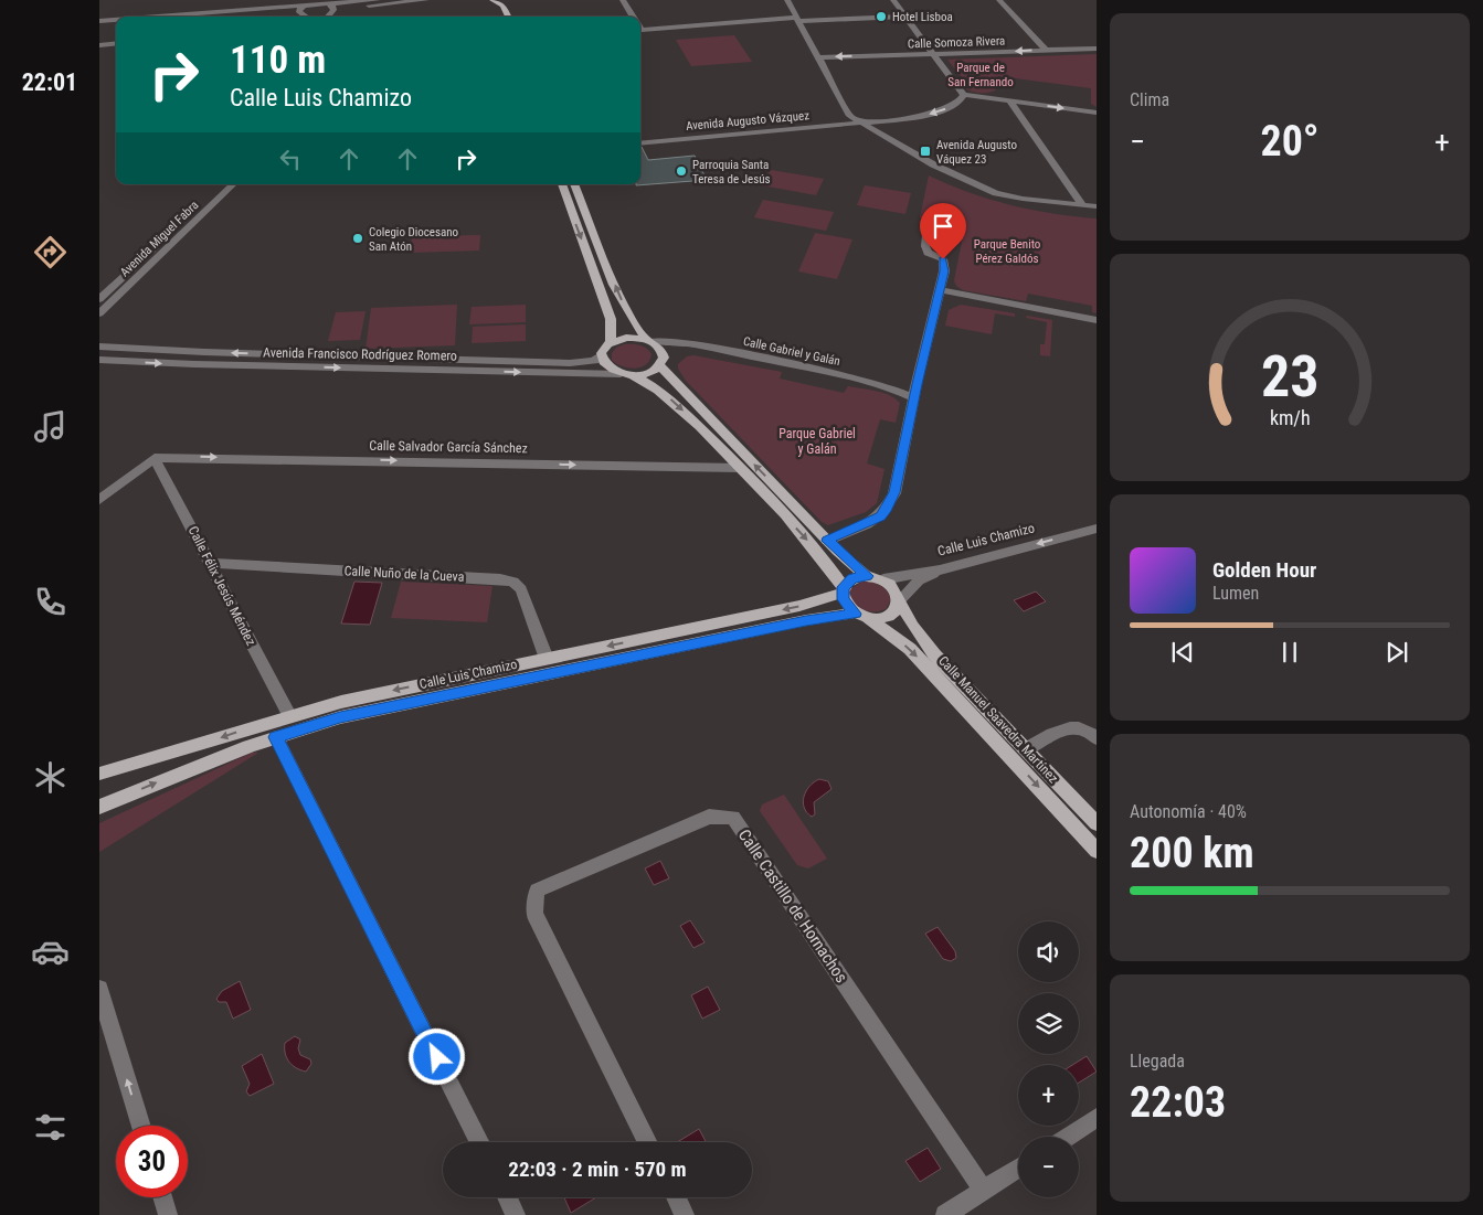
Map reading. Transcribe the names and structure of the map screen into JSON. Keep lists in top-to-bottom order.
{
  "streets": {
    "main road": ["Calle Luis Chamizo", "Calle Manuel Saavedra Martínez"],
    "street": [
      "Calle Somoza Rivera",
      "Avenida Augusto Vázquez",
      "Avenida Miguel Fabra",
      "Calle Gabriel y Galán",
      "Avenida Francisco Rodríguez Romero",
      "Calle Salvador García Sánchez",
      "Calle Nuño de la Cueva",
      "Calle Félix Jesús Méndez",
      "Calle Castillo de Hornachos"
    ]
  },
  "crossings": [
    ["Calle Gabriel y Galán", "Avenida Francisco Rodríguez Romero"],
    ["Calle Salvador García Sánchez", "Calle Félix Jesús Méndez"],
    ["Calle Luis Chamizo", "Calle Nuño de la Cueva"],
    ["Calle Luis Chamizo", "Calle Félix Jesús Méndez"],
    ["Calle Luis Chamizo", "Calle Manuel Saavedra Martínez"],
    ["Calle Nuño de la Cueva", "Calle Félix Jesús Méndez"]
  ],
  "one_way": ["Calle Salvador García Sánchez"],
  "parks": ["Parque de San Fernando", "Parque Benito Pérez Galdós", "Parque Gabriel y Galán"],
  "places": {
    "other": ["Hotel Lisboa", "Parroquia Santa Teresa de Jesús", "Colegio Diocesano San Atón"],
    "transit": ["Avenida Augusto Váquez 23"]
  },
  "page": {
    "tabs": "22:01",
    "tile": [
      "Clima",
      ["Autonomía · 40%", "200 km"],
      ["Llegada", "22:03"]
    ],
    "turn": ["110 m", "Calle Luis Chamizo"],
    "heat": ["−", "20°", "+"],
    "song": ["Golden Hour", "Lumen"],
    "map_buttons": ["+", "−"],
    "limit": "30",
    "trip": "22:03 · 2 min · 570 m",
    "gauge": ["23", "km/h"]
  }
}
